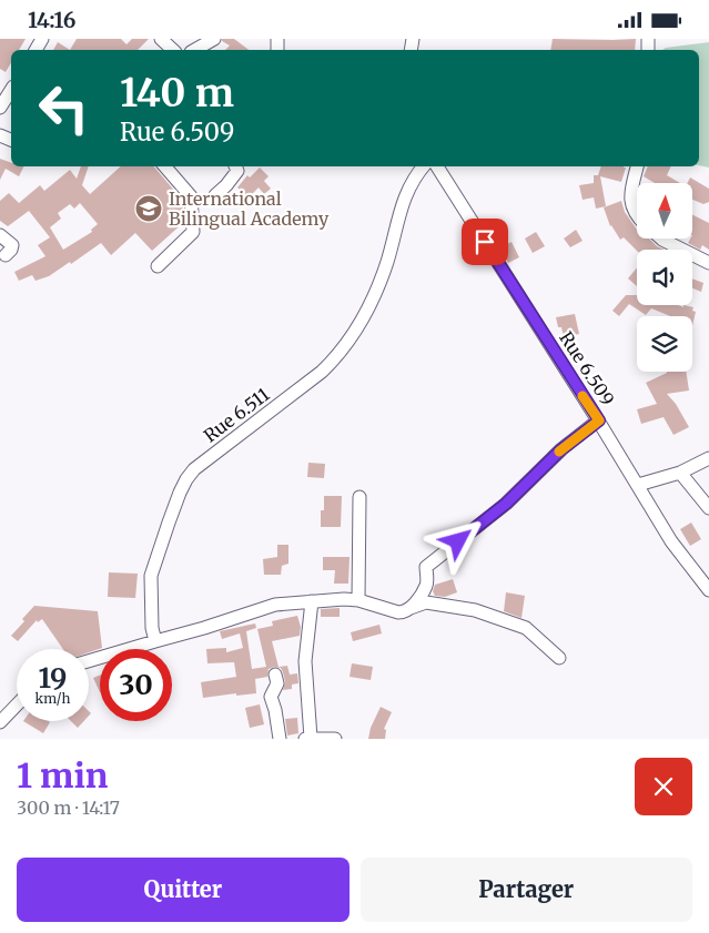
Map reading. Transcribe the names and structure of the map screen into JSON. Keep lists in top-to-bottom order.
{
  "streets": {
    "street": ["Rue 6.509", "Rue 6.511"]
  },
  "places": {
    "school or university": ["International Bilingual Academy"]
  },
  "north": "top",
  "page": {
    "status": "14:16",
    "turn": ["140 m", "Rue 6.509"],
    "speed": "19 km/h",
    "limit": "30",
    "heading": ["1 min", "300 m · 14:17"],
    "buttons": ["Quitter", "Partager"]
  }
}
